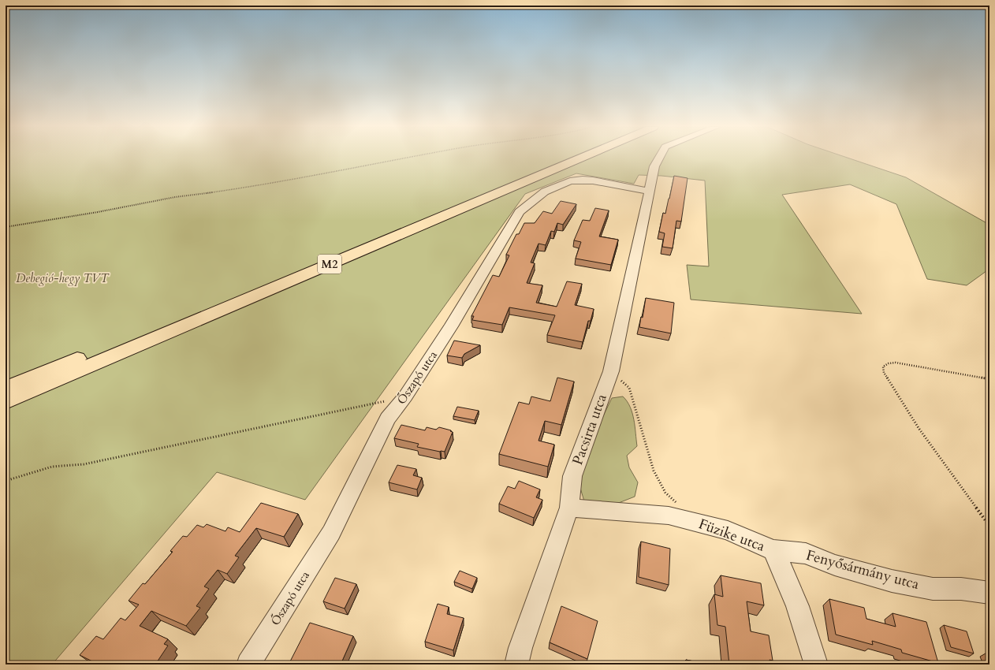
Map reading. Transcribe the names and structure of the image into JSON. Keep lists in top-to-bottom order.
{
  "streets": {
    "highway": ["M2"],
    "street": [
      "Őszapó utca",
      "Pacsirta utca",
      "Füzike utca",
      "Fenyősármány utca"
    ]
  },
  "crossings": [
    ["Őszapó utca", "Pacsirta utca"],
    ["Pacsirta utca", "Füzike utca"],
    ["Füzike utca", "Fenyősármány utca"]
  ],
  "parks": ["Debegió-hegy TVT"]
}
